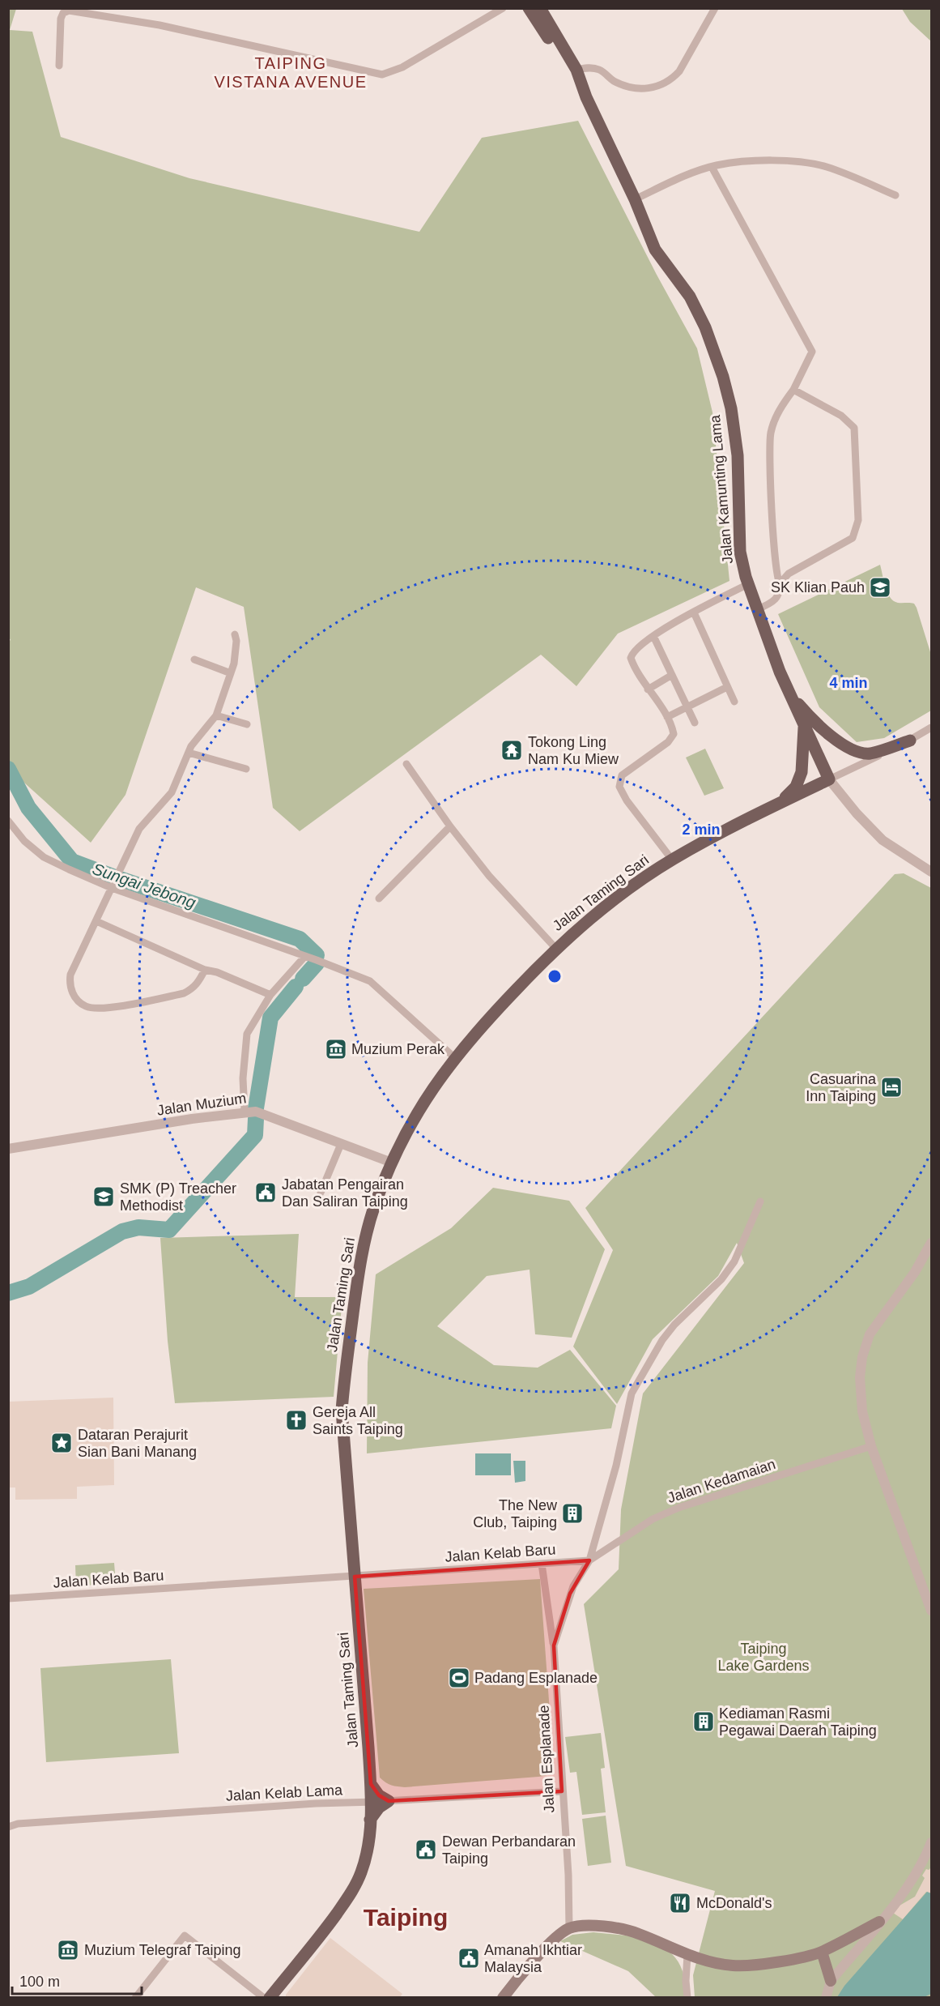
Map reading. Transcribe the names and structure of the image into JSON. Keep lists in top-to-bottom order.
{
  "streets": {
    "main road": ["Jalan Kamunting Lama", "Jalan Taming Sari"],
    "street": [
      "Jalan Muzium",
      "Jalan Kedamaian",
      "Jalan Kelab Baru",
      "Jalan Esplanade",
      "Jalan Kelab Lama"
    ]
  },
  "crossings": [
    ["Jalan Kamunting Lama", "Jalan Taming Sari"],
    ["Jalan Taming Sari", "Jalan Muzium"],
    ["Jalan Taming Sari", "Jalan Kelab Baru"],
    ["Jalan Taming Sari", "Jalan Kelab Lama"],
    ["Jalan Kedamaian", "Jalan Kelab Baru"],
    ["Jalan Kedamaian", "Jalan Esplanade"],
    ["Jalan Kelab Baru", "Jalan Esplanade"],
    ["Jalan Esplanade", "Jalan Kelab Lama"]
  ],
  "districts": ["TAIPING VISTANA AVENUE", "Taiping"],
  "water": ["Sungai Jebong"],
  "parks": ["Taiping Lake Gardens"],
  "places": {
    "school or university": ["SK Klian Pauh", "SMK (P) Treacher Methodist"],
    "temple": ["Tokong Ling Nam Ku Miew"],
    "museum": ["Muzium Perak", "Muzium Telegraf Taiping"],
    "hotel": ["Casuarina Inn Taiping"],
    "public building": ["Jabatan Pengairan Dan Saliran Taiping", "Dewan Perbandaran Taiping", "Amanah Ikhtiar Malaysia"],
    "church": ["Gereja All Saints Taiping"],
    "place": ["Dataran Perajurit Sian Bani Manang"],
    "building": ["The New Club, Taiping", "Kediaman Rasmi Pegawai Daerah Taiping"],
    "sports": ["Padang Esplanade"],
    "restaurant": ["McDonald's"]
  },
  "scale_bar": "100 m",
  "rings": ["4 min", "2 min"]
}
